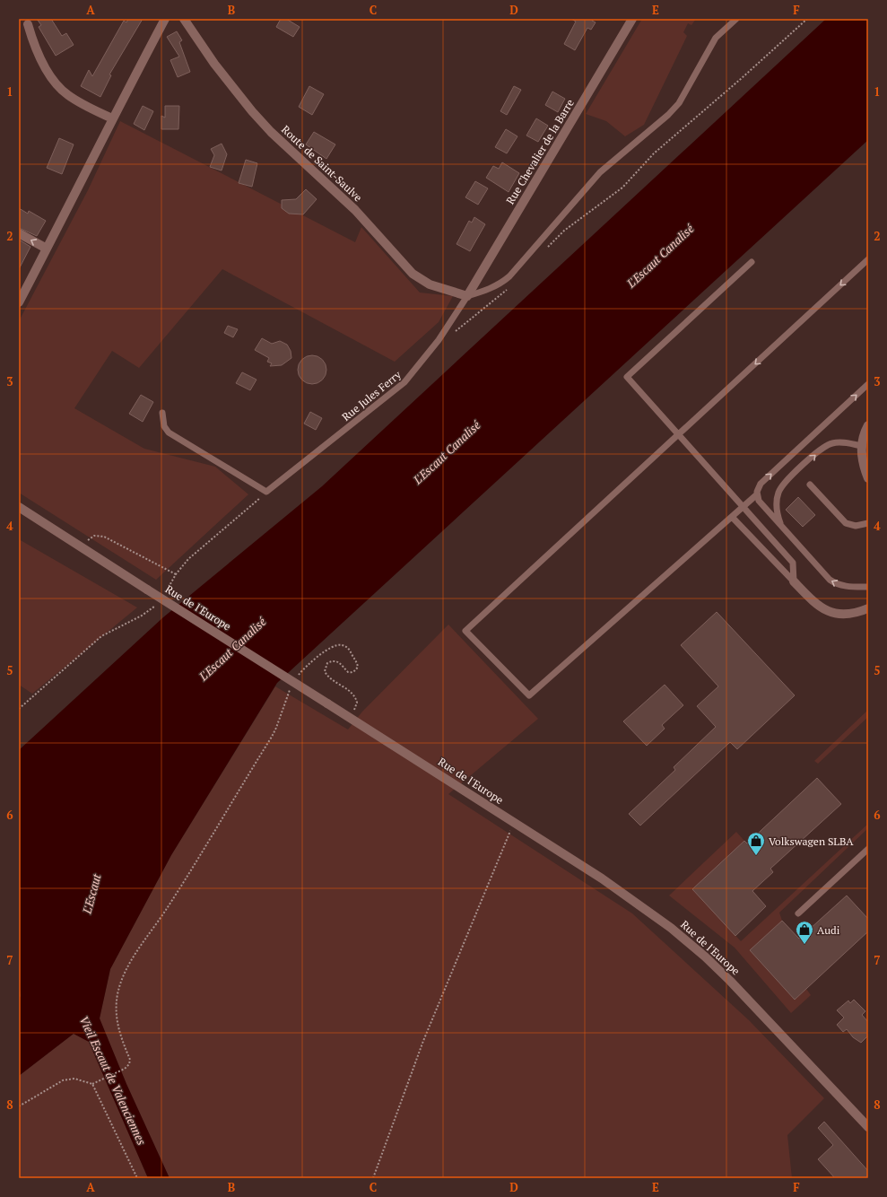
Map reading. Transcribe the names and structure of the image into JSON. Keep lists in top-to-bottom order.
{
  "streets": {
    "street": ["Rue Chevalier de la Barre", "Route de Saint-Saulve", "Rue de l'Europe"],
    "lane": ["Rue Jules Ferry"]
  },
  "crossings": [
    ["Rue Chevalier de la Barre", "Route de Saint-Saulve"],
    ["Rue Chevalier de la Barre", "Rue Jules Ferry"],
    ["Route de Saint-Saulve", "Rue Jules Ferry"]
  ],
  "water": ["L'Escaut Canalisé", "L'Escaut", "Vieil Escaut de Valenciennes"],
  "places": {
    "shop": ["Volkswagen SLBA", "Audi"]
  },
  "grid": {
    "columns": [
      "A",
      "B",
      "C",
      "D",
      "E",
      "F"
    ],
    "rows": [
      "1",
      "2",
      "3",
      "4",
      "5",
      "6",
      "7",
      "8"
    ]
  }
}
